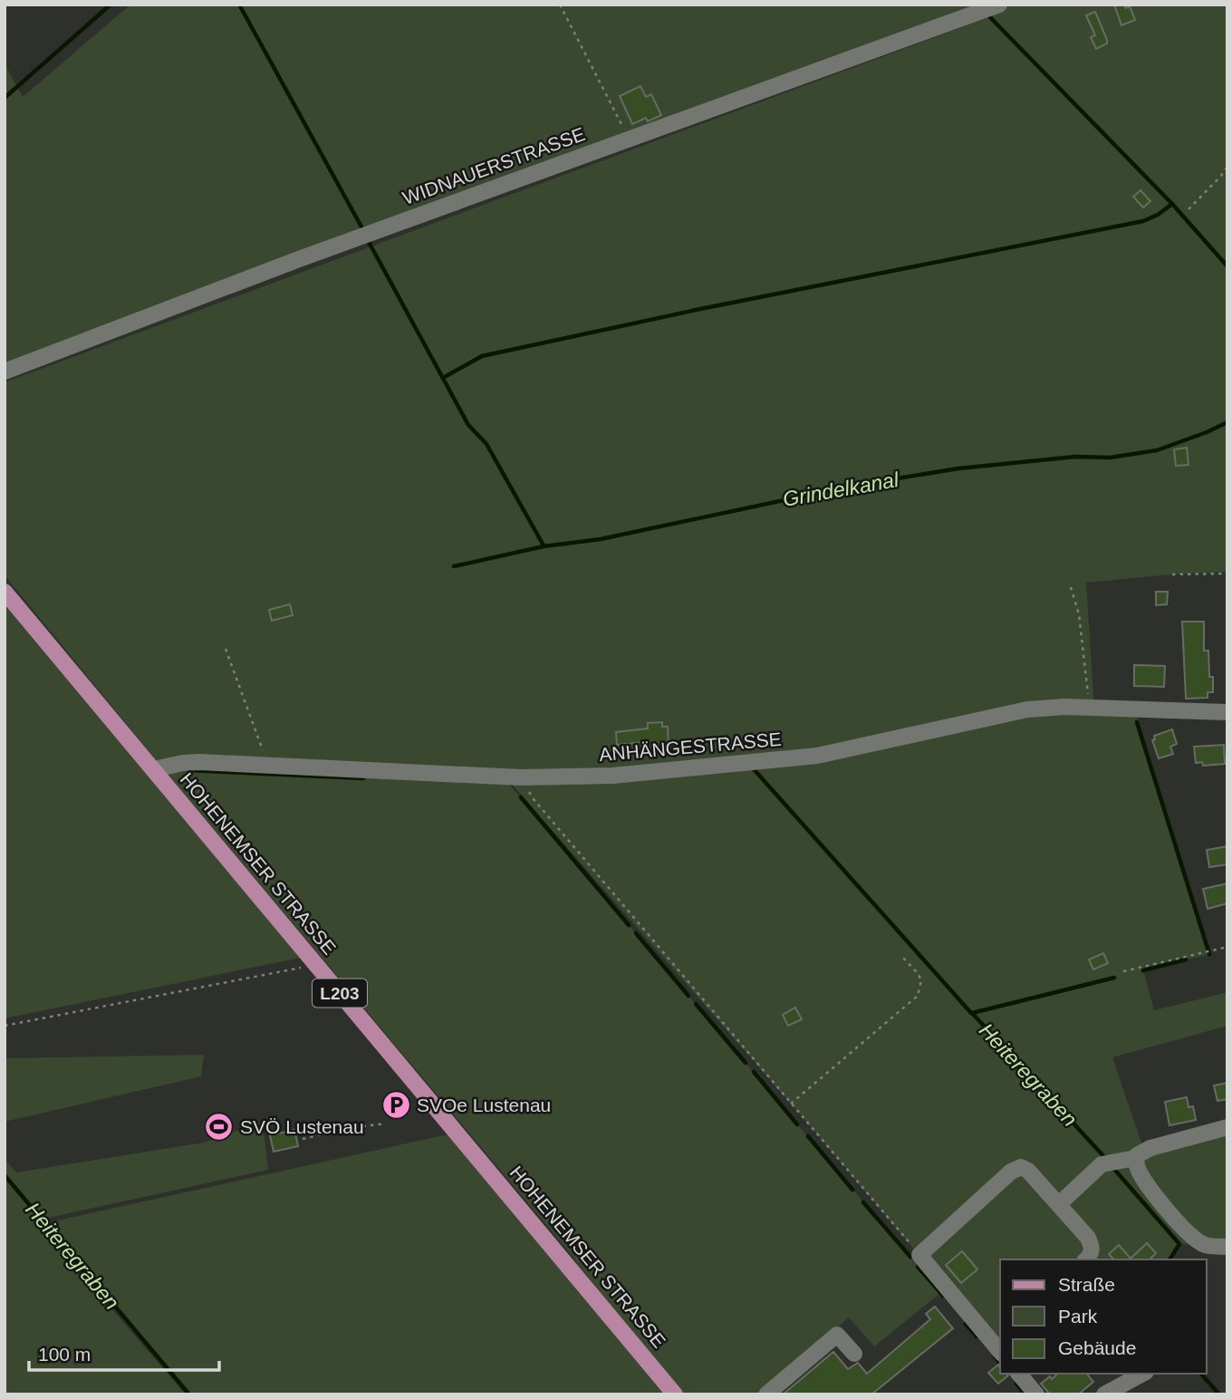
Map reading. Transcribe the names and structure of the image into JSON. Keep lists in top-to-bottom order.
{
  "streets": {
    "main road": ["HOHENEMSER STRASSE", "L203"],
    "street": ["WIDNAUERSTRASSE", "ANHÄNGESTRASSE"]
  },
  "crossings": [
    ["ANHÄNGESTRASSE", "HOHENEMSER STRASSE"]
  ],
  "water": ["Grindelkanal", "Heiteregraben"],
  "places": {
    "parking": ["SVOe Lustenau"],
    "sports": ["SVÖ Lustenau"]
  },
  "legend": ["Straße", "Park", "Gebäude"],
  "scale_bar": "100 m"
}
